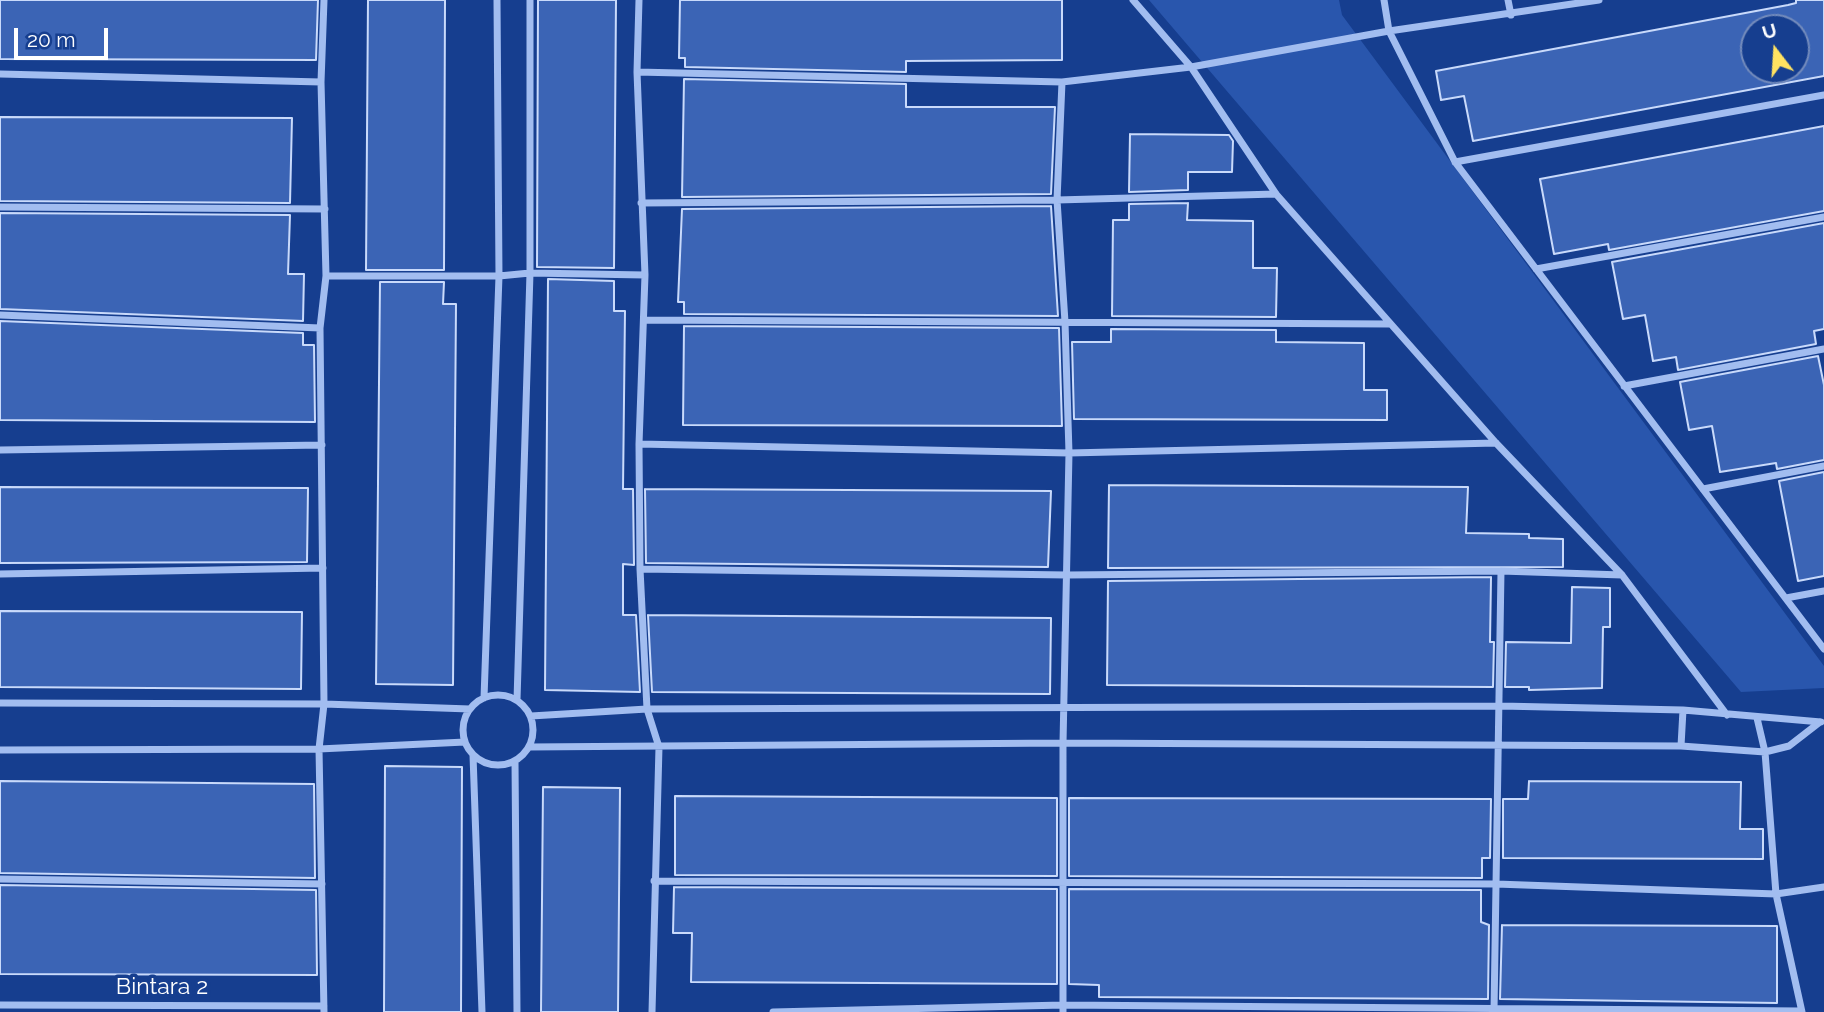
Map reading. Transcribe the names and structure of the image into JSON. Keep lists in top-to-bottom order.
{
  "streets": {
    "street": ["Bintara 2"]
  },
  "scale_bar": "20 m",
  "north": "top"
}
